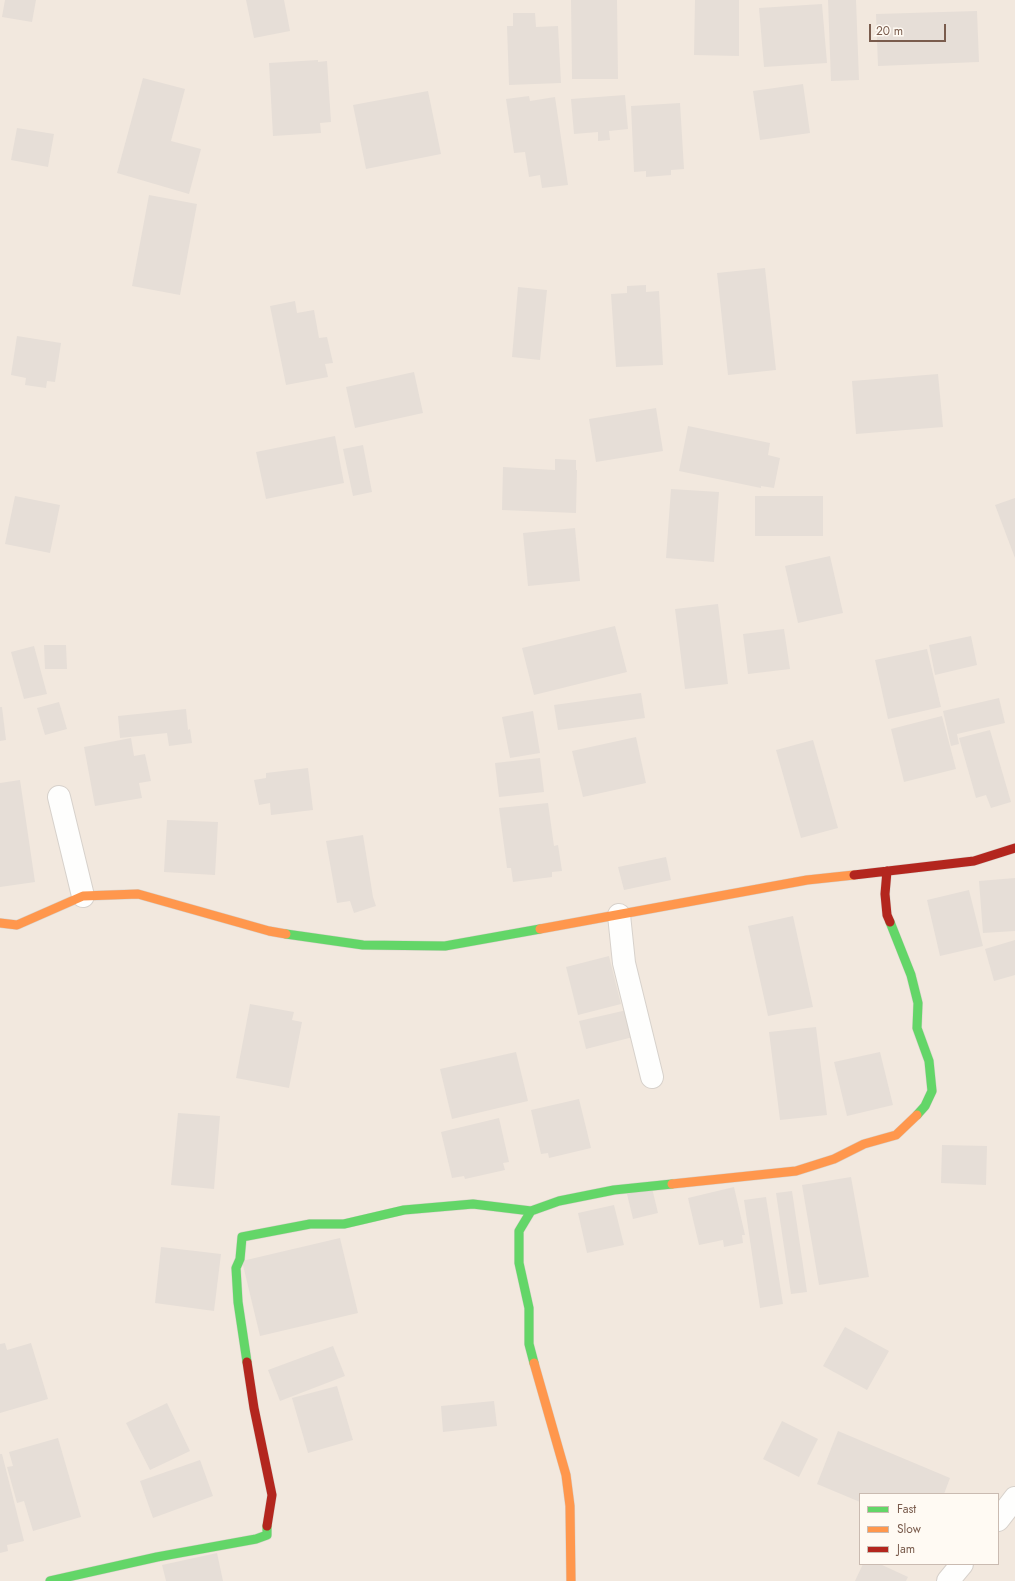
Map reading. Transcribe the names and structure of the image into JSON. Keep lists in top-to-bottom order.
{
  "legend": ["Fast", "Slow", "Jam"],
  "scale_bar": "20 m"
}
